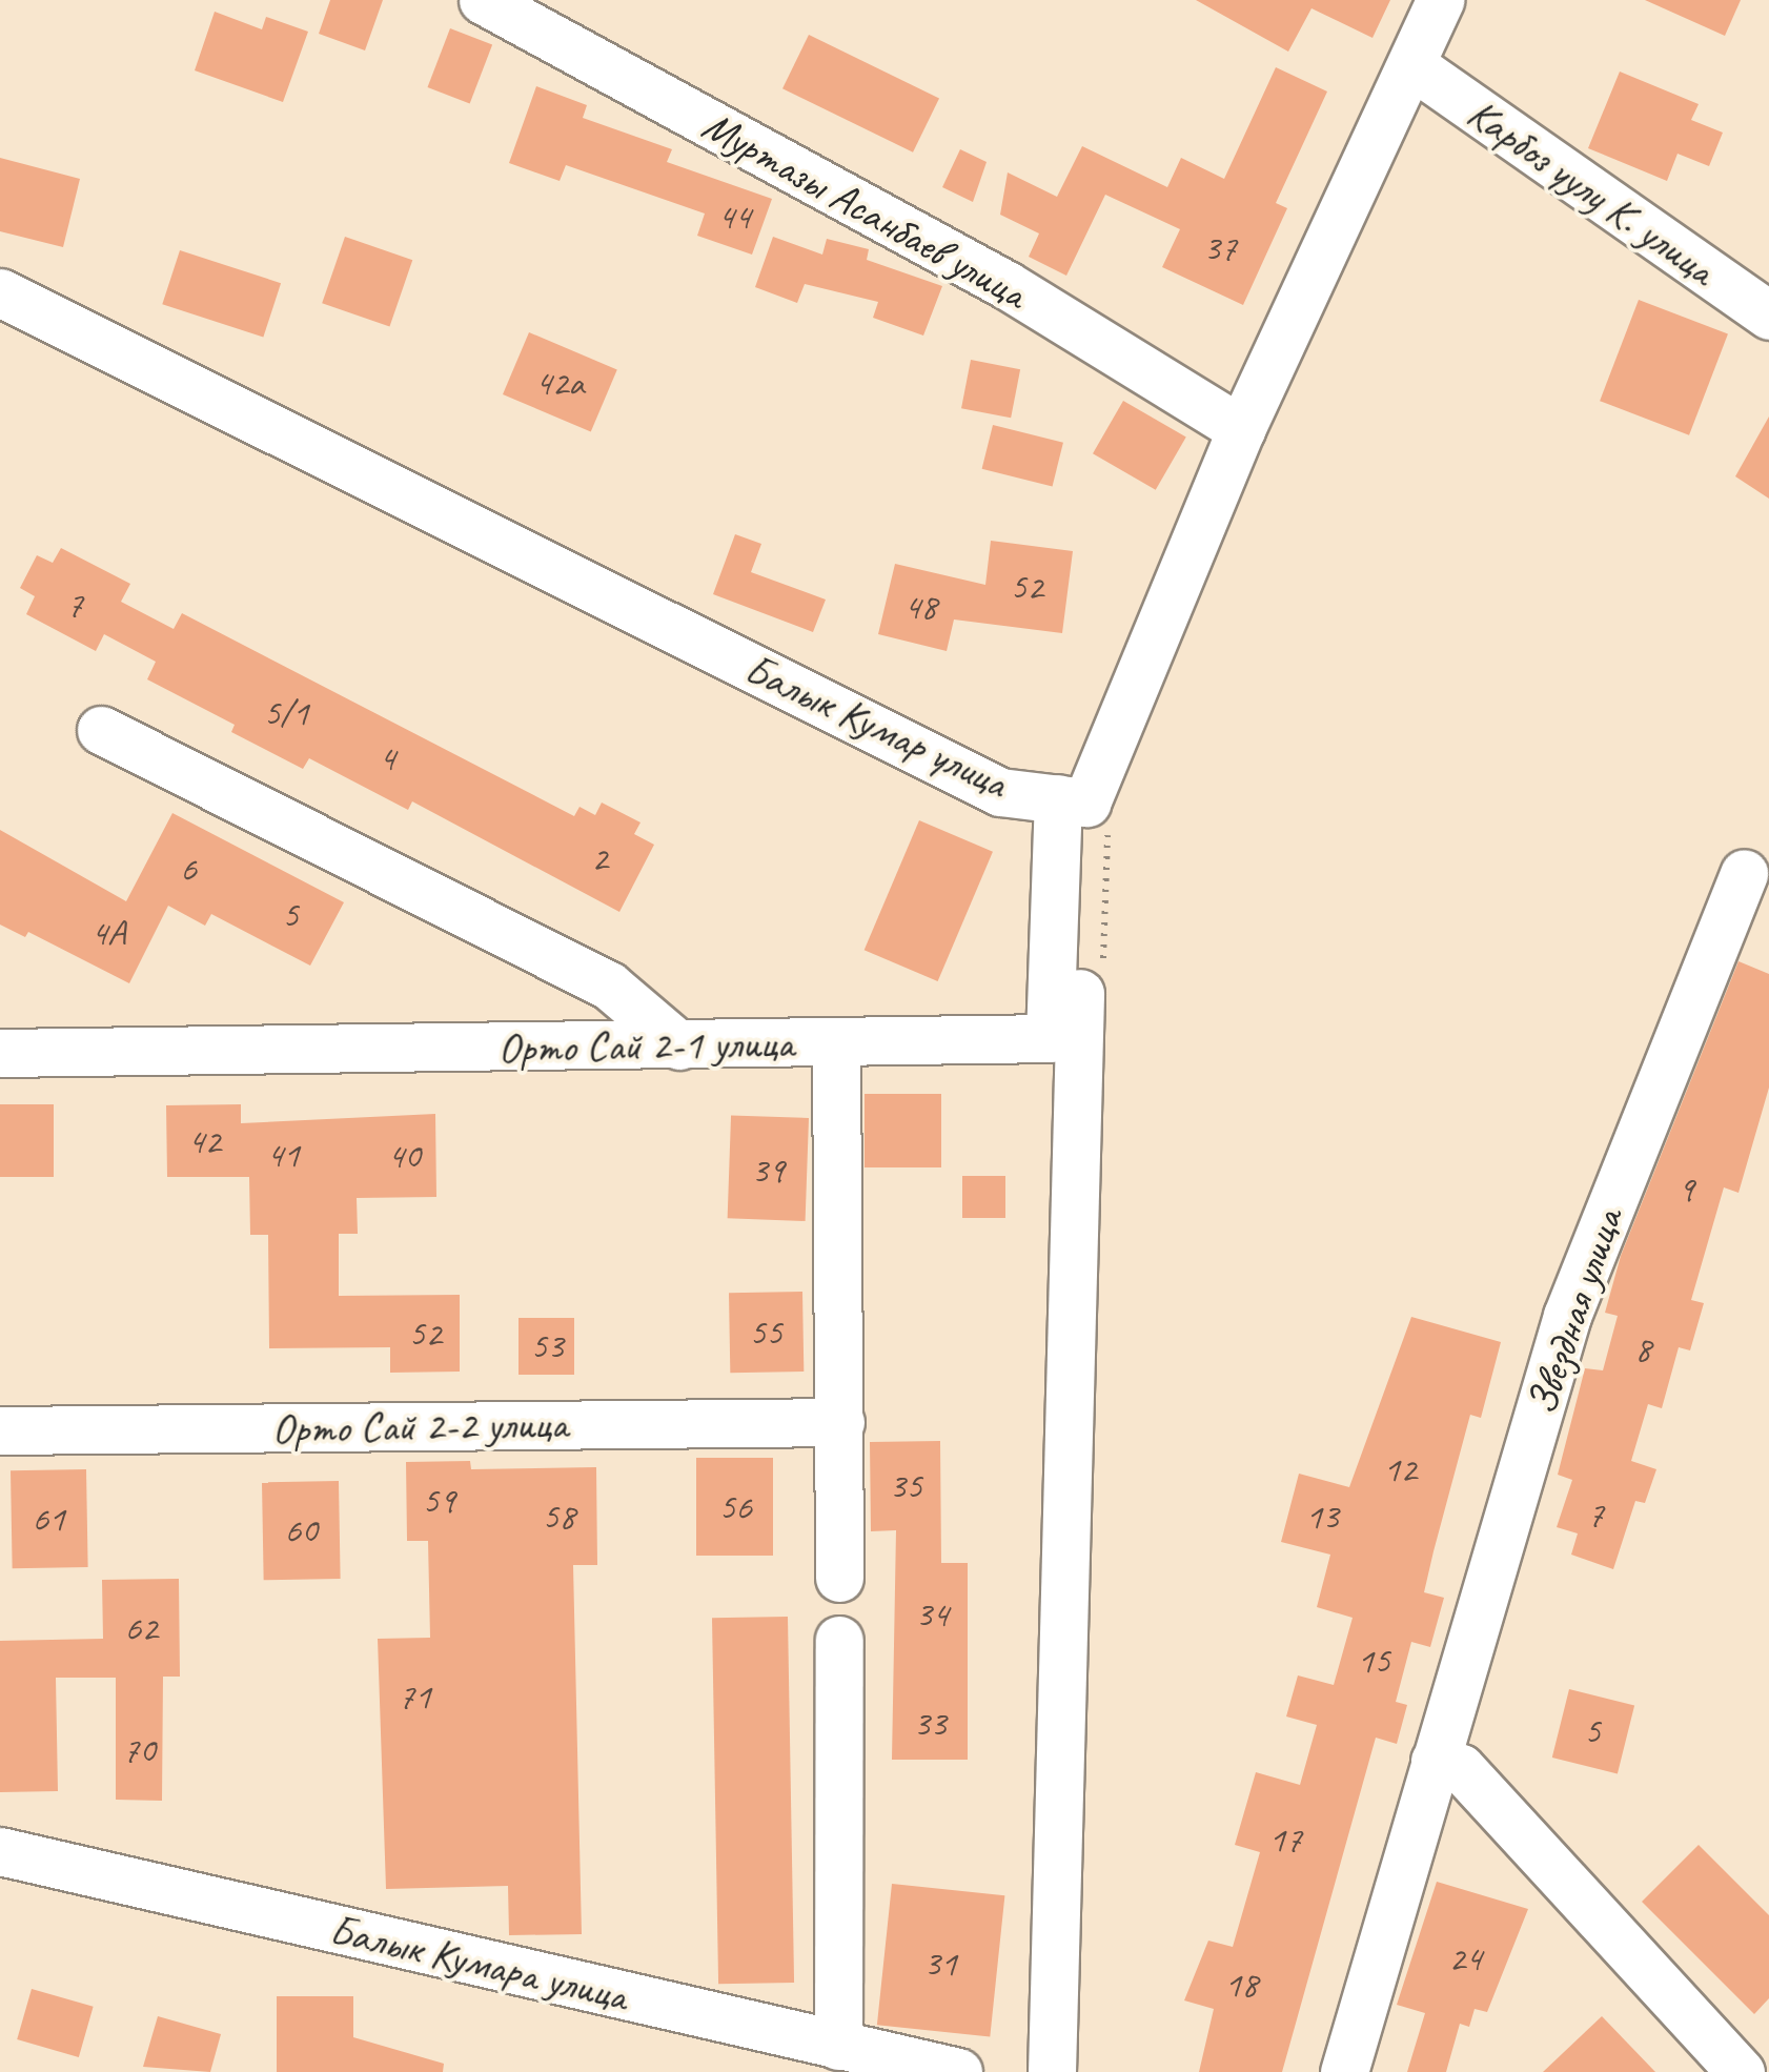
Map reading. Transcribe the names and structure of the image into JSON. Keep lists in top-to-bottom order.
{
  "streets": {
    "street": [
      "Карбоз уулу К. улица",
      "Муртазы Асанбаев улица",
      "Балык Кумар улица",
      "Орто Сай 2-1 улица",
      "Звездная улица",
      "Орто Сай 2-2 улица",
      "Балык Кумара улица"
    ]
  },
  "crossings": [
    ["Балык Кумар улица", "Орто Сай 2-1 улица"]
  ],
  "house_numbers": [
    "44",
    "37",
    "42а",
    "52",
    "7",
    "48",
    "5/1",
    "4",
    "2",
    "6",
    "5",
    "4А",
    "42",
    "41",
    "40",
    "39",
    "9",
    "55",
    "52",
    "53",
    "8",
    "12",
    "35",
    "59",
    "56",
    "7",
    "58",
    "13",
    "61",
    "60",
    "34",
    "62",
    "15",
    "71",
    "33",
    "5",
    "70",
    "17",
    "24",
    "31",
    "18"
  ]
}
